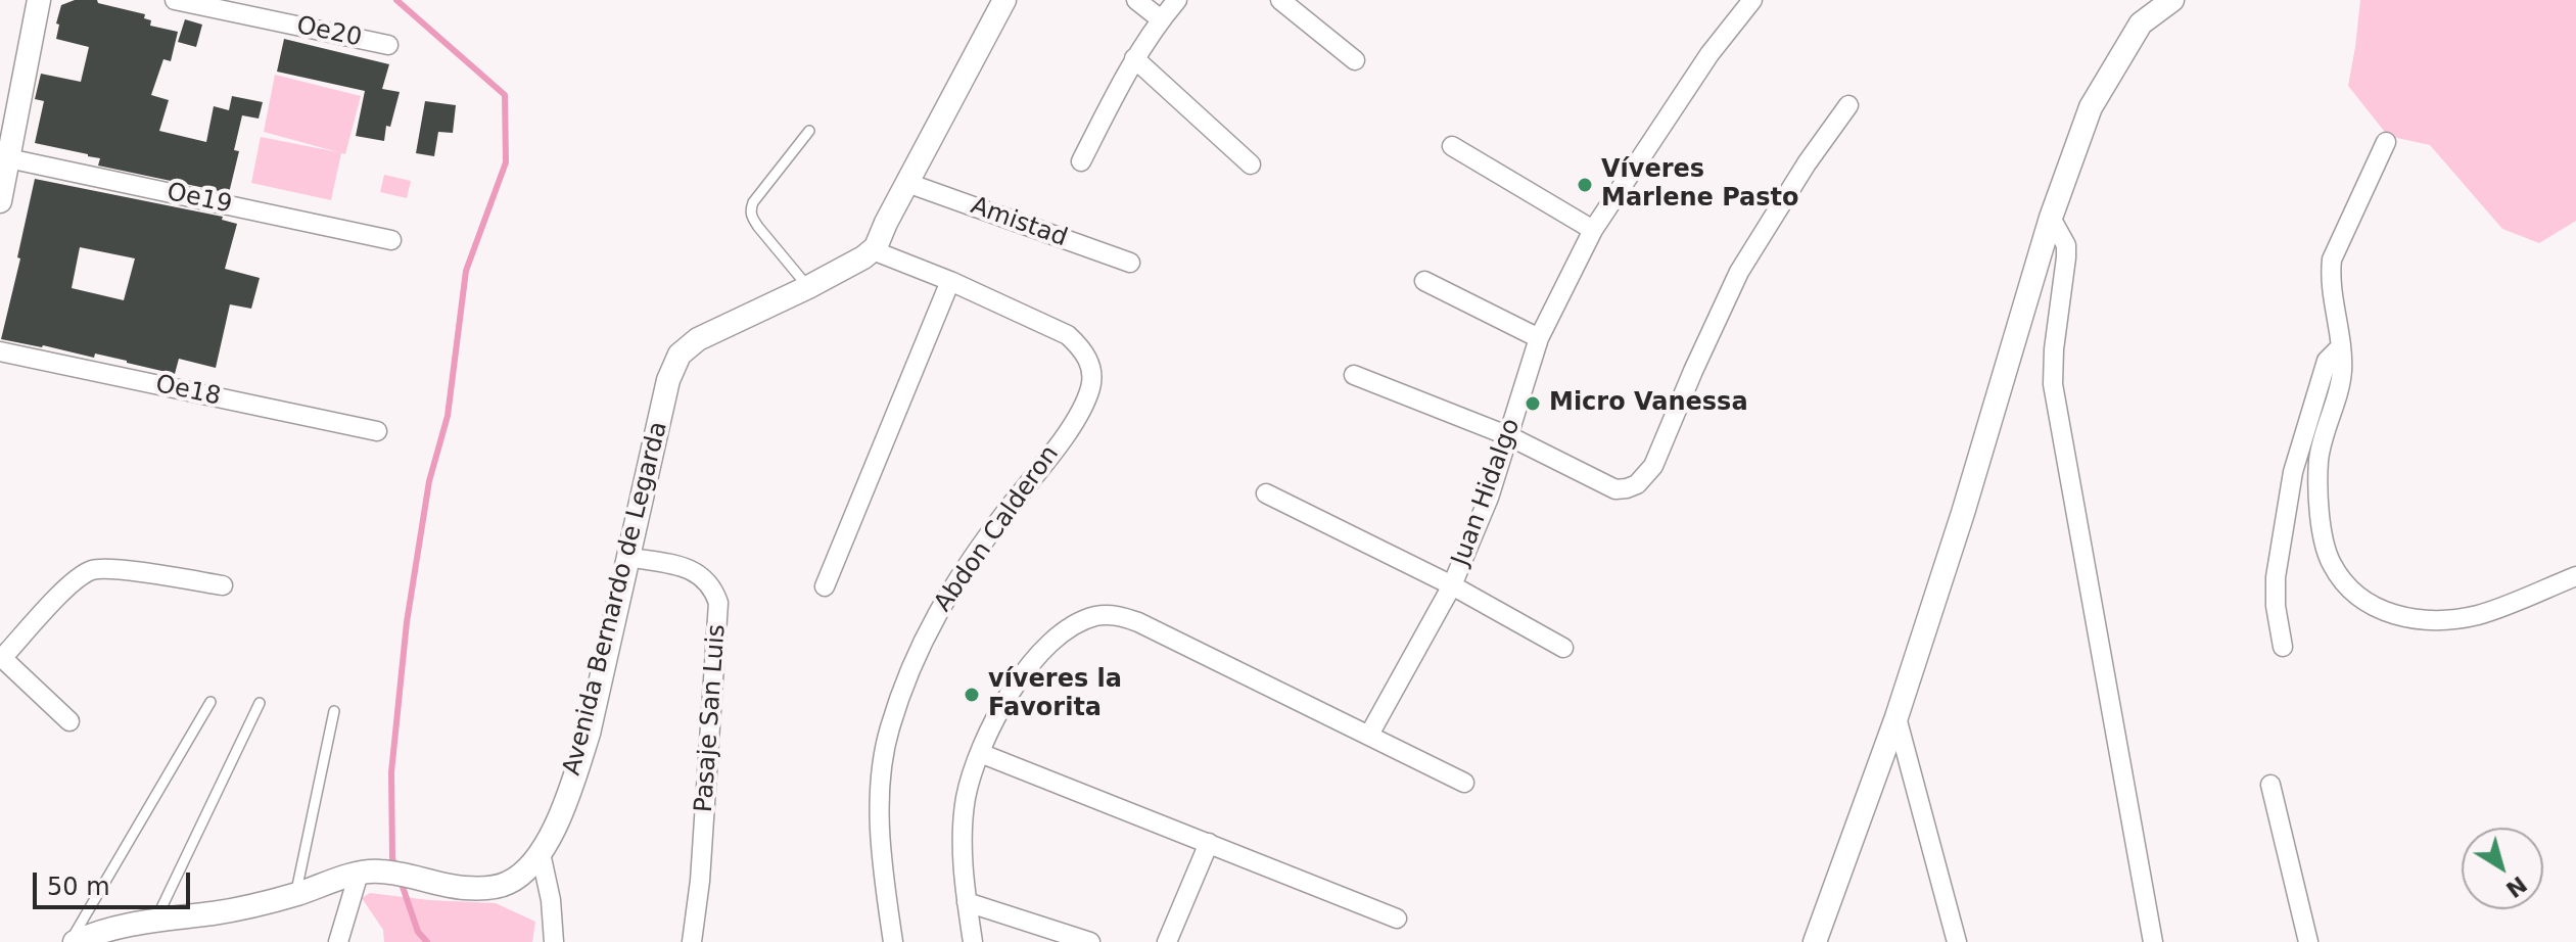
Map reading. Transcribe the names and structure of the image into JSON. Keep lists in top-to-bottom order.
{
  "streets": {
    "street": [
      "Oe20",
      "Oe19",
      "Amistad",
      "Oe18",
      "Juan Hidalgo",
      "Abdon Calderon",
      "Avenida Bernardo de Legarda",
      "Pasaje San Luis"
    ]
  },
  "crossings": [
    ["Abdon Calderon", "Avenida Bernardo de Legarda"],
    ["Avenida Bernardo de Legarda", "Pasaje San Luis"]
  ],
  "places": ["Víveres Marlene Pasto", "Micro Vanessa", "víveres la Favorita"],
  "scale_bar": "50 m",
  "north": "bottom right"
}
